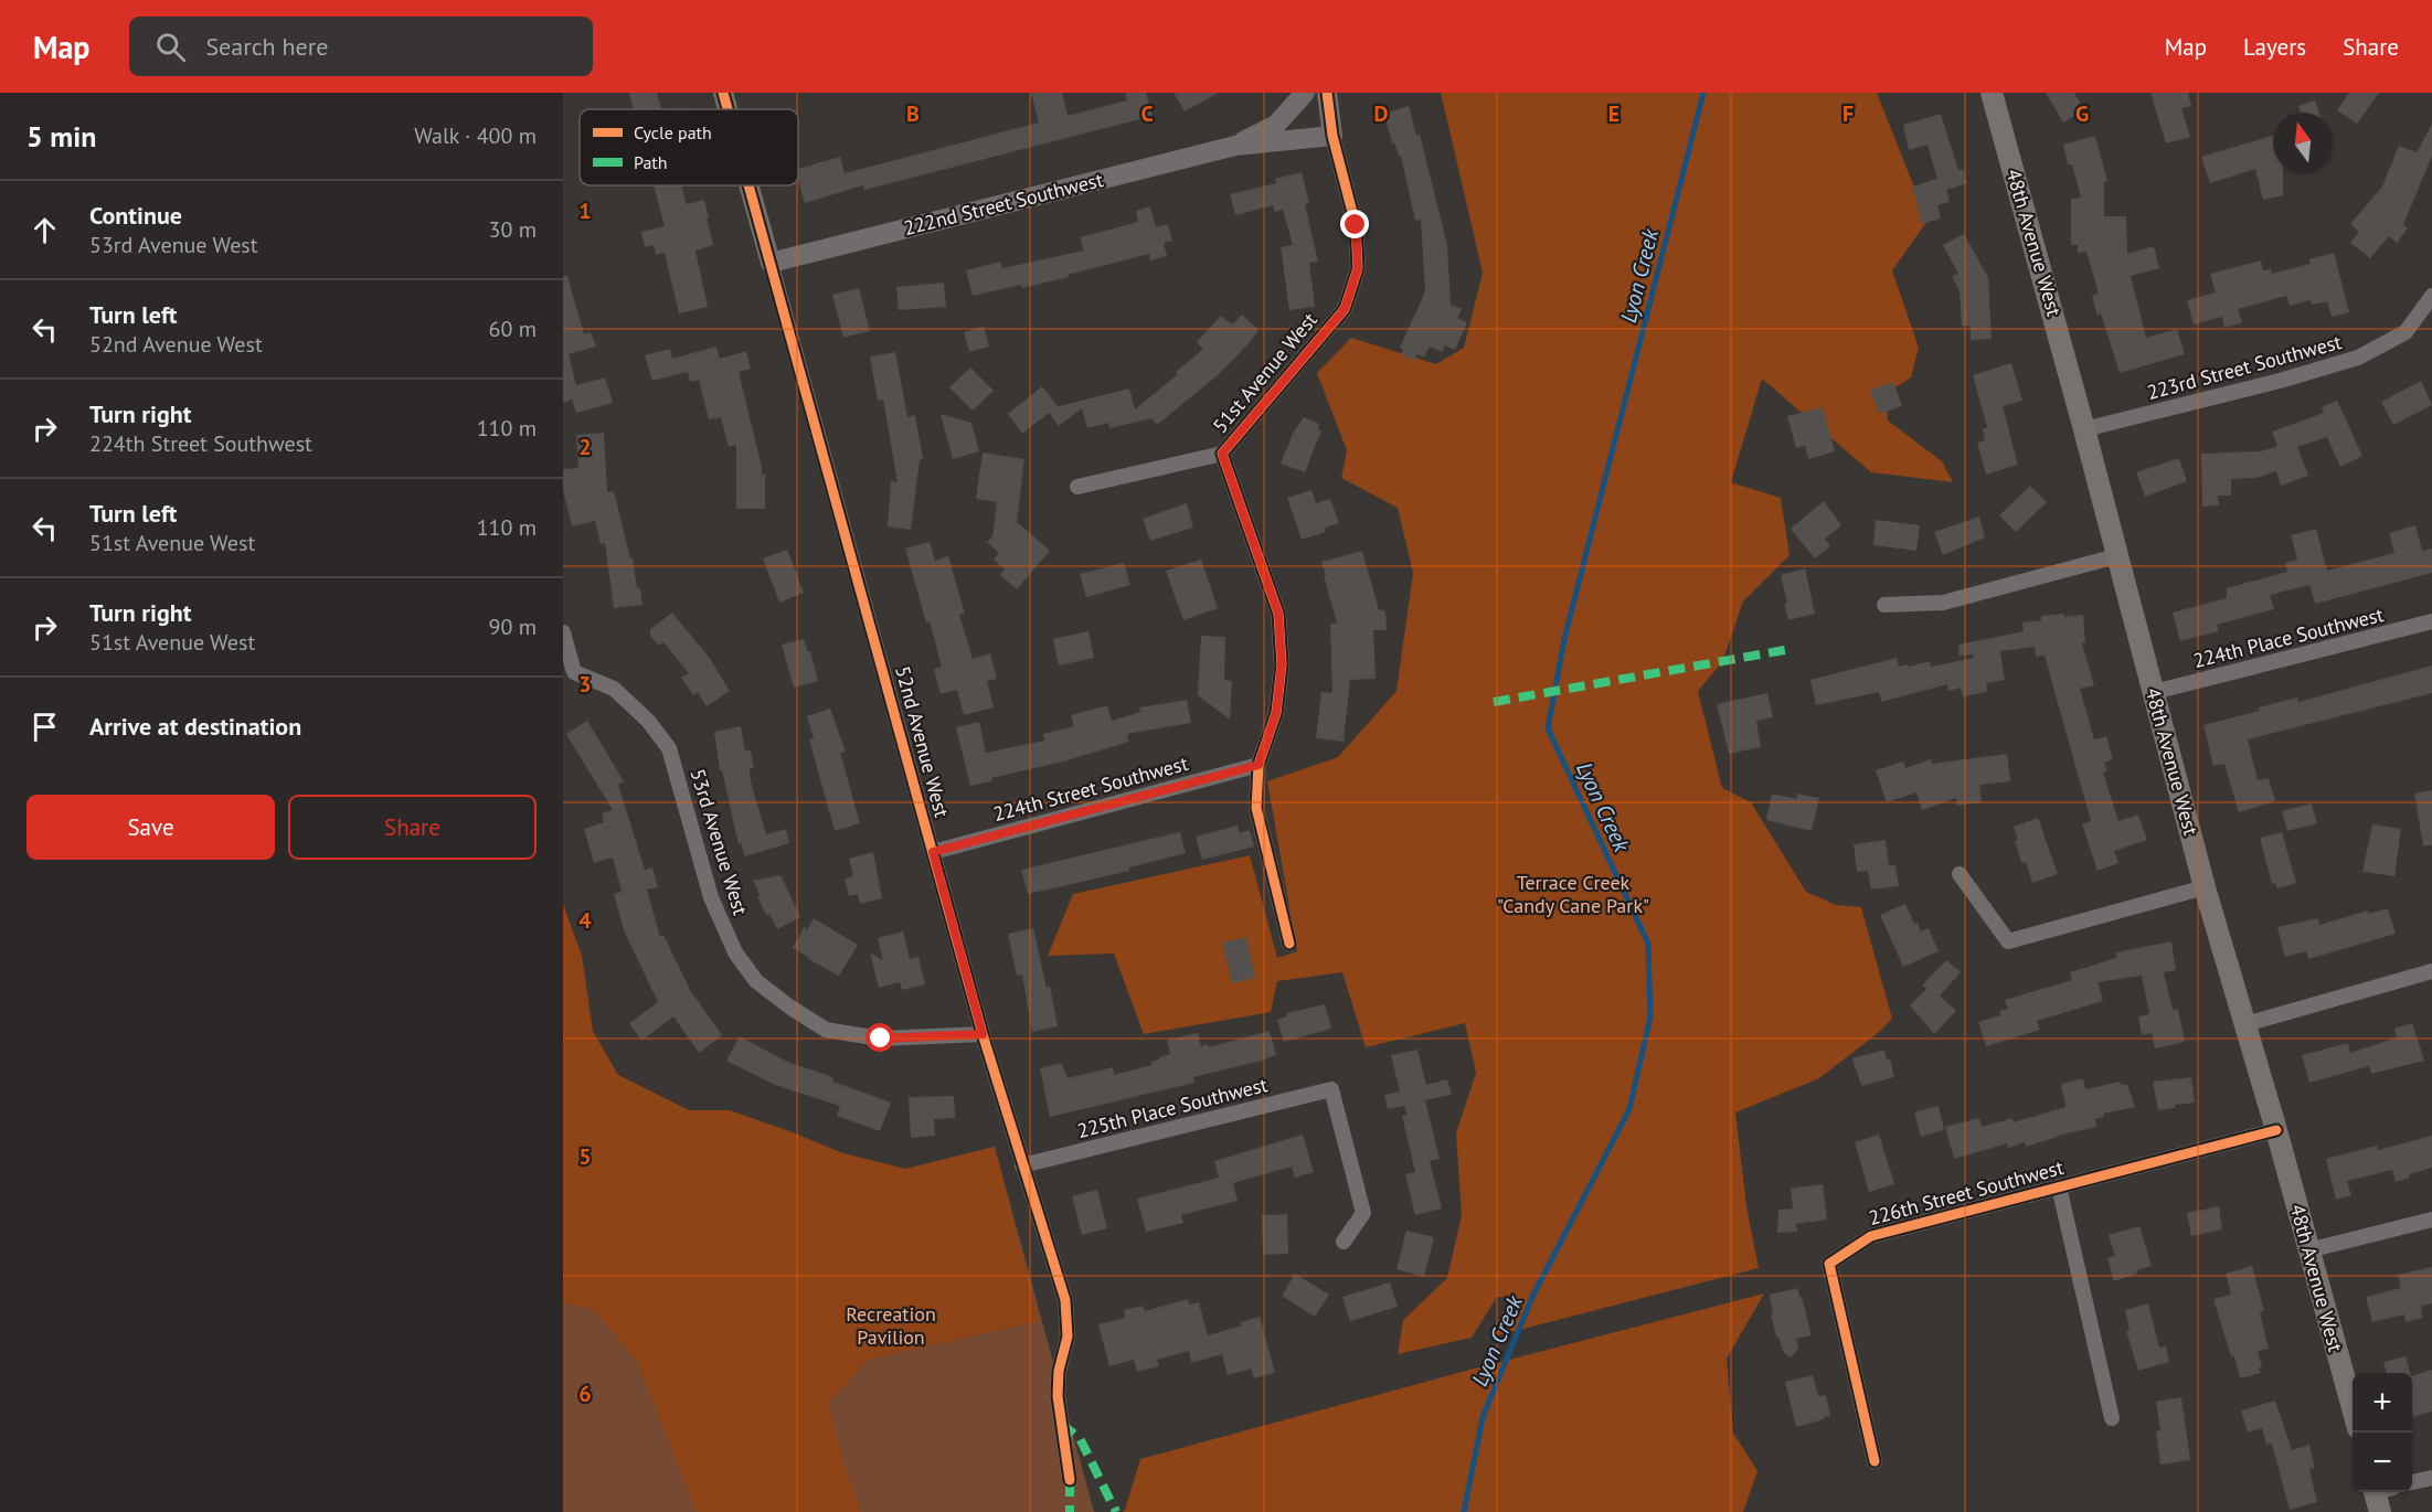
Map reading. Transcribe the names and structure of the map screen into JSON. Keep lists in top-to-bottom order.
{
  "streets": {
    "main road": ["48th Avenue West"],
    "street": [
      "222nd Street Southwest",
      "223rd Street Southwest",
      "51st Avenue West",
      "224th Place Southwest",
      "52nd Avenue West",
      "224th Street Southwest",
      "53rd Avenue West",
      "225th Place Southwest",
      "226th Street Southwest"
    ]
  },
  "crossings": [
    ["222nd Street Southwest", "51st Avenue West"],
    ["222nd Street Southwest", "52nd Avenue West"],
    ["48th Avenue West", "223rd Street Southwest"],
    ["48th Avenue West", "224th Place Southwest"],
    ["48th Avenue West", "226th Street Southwest"],
    ["51st Avenue West", "224th Street Southwest"],
    ["52nd Avenue West", "224th Street Southwest"],
    ["52nd Avenue West", "53rd Avenue West"],
    ["52nd Avenue West", "225th Place Southwest"]
  ],
  "water": ["Lyon Creek"],
  "parks": ["Terrace Creek \"Candy Cane Park\"", "Recreation Pavilion"],
  "legend": ["Cycle path", "Path"],
  "north": "top",
  "page": {
    "header": "Map",
    "search": "Search here",
    "nav": ["Map", "Layers", "Share"],
    "heading": ["5 min", "Walk · 400 m"],
    "list": [
      ["Continue", "53rd Avenue West", "30 m"],
      ["Turn left", "52nd Avenue West", "60 m"],
      ["Turn right", "224th Street Southwest", "110 m"],
      ["Turn left", "51st Avenue West", "110 m"],
      ["Turn right", "51st Avenue West", "90 m"],
      "Arrive at destination"
    ],
    "buttons": ["Save", "Share"],
    "map_buttons": ["+", "−"]
  },
  "grid": {
    "columns": [
      "B",
      "C",
      "D",
      "E",
      "F",
      "G"
    ],
    "rows": [
      "1",
      "2",
      "3",
      "4",
      "5",
      "6"
    ]
  }
}
